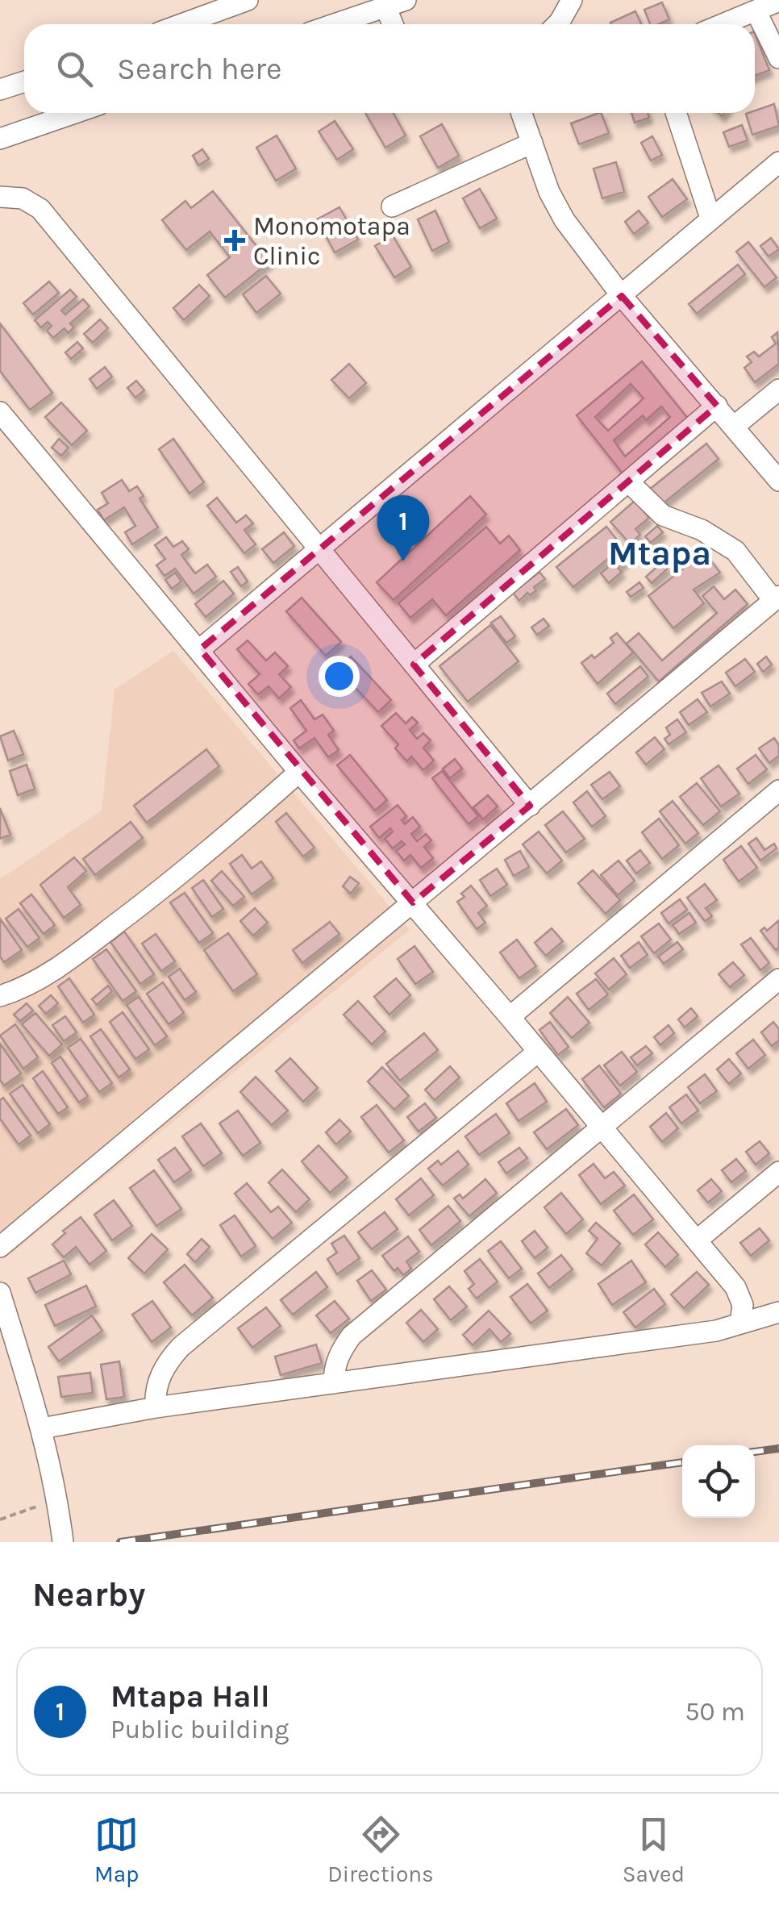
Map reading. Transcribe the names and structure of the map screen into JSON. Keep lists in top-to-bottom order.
{
  "districts": ["Mtapa"],
  "places": {
    "health": ["Monomotapa Clinic"]
  },
  "page": {
    "search": "Search here",
    "pins": "1",
    "heading": "Nearby",
    "list": [
      {
        "mark": "1",
        "name": "Mtapa Hall",
        "note": "Public building",
        "value": "50 m"
      }
    ],
    "nav": ["Map", "Directions", "Saved"]
  }
}
